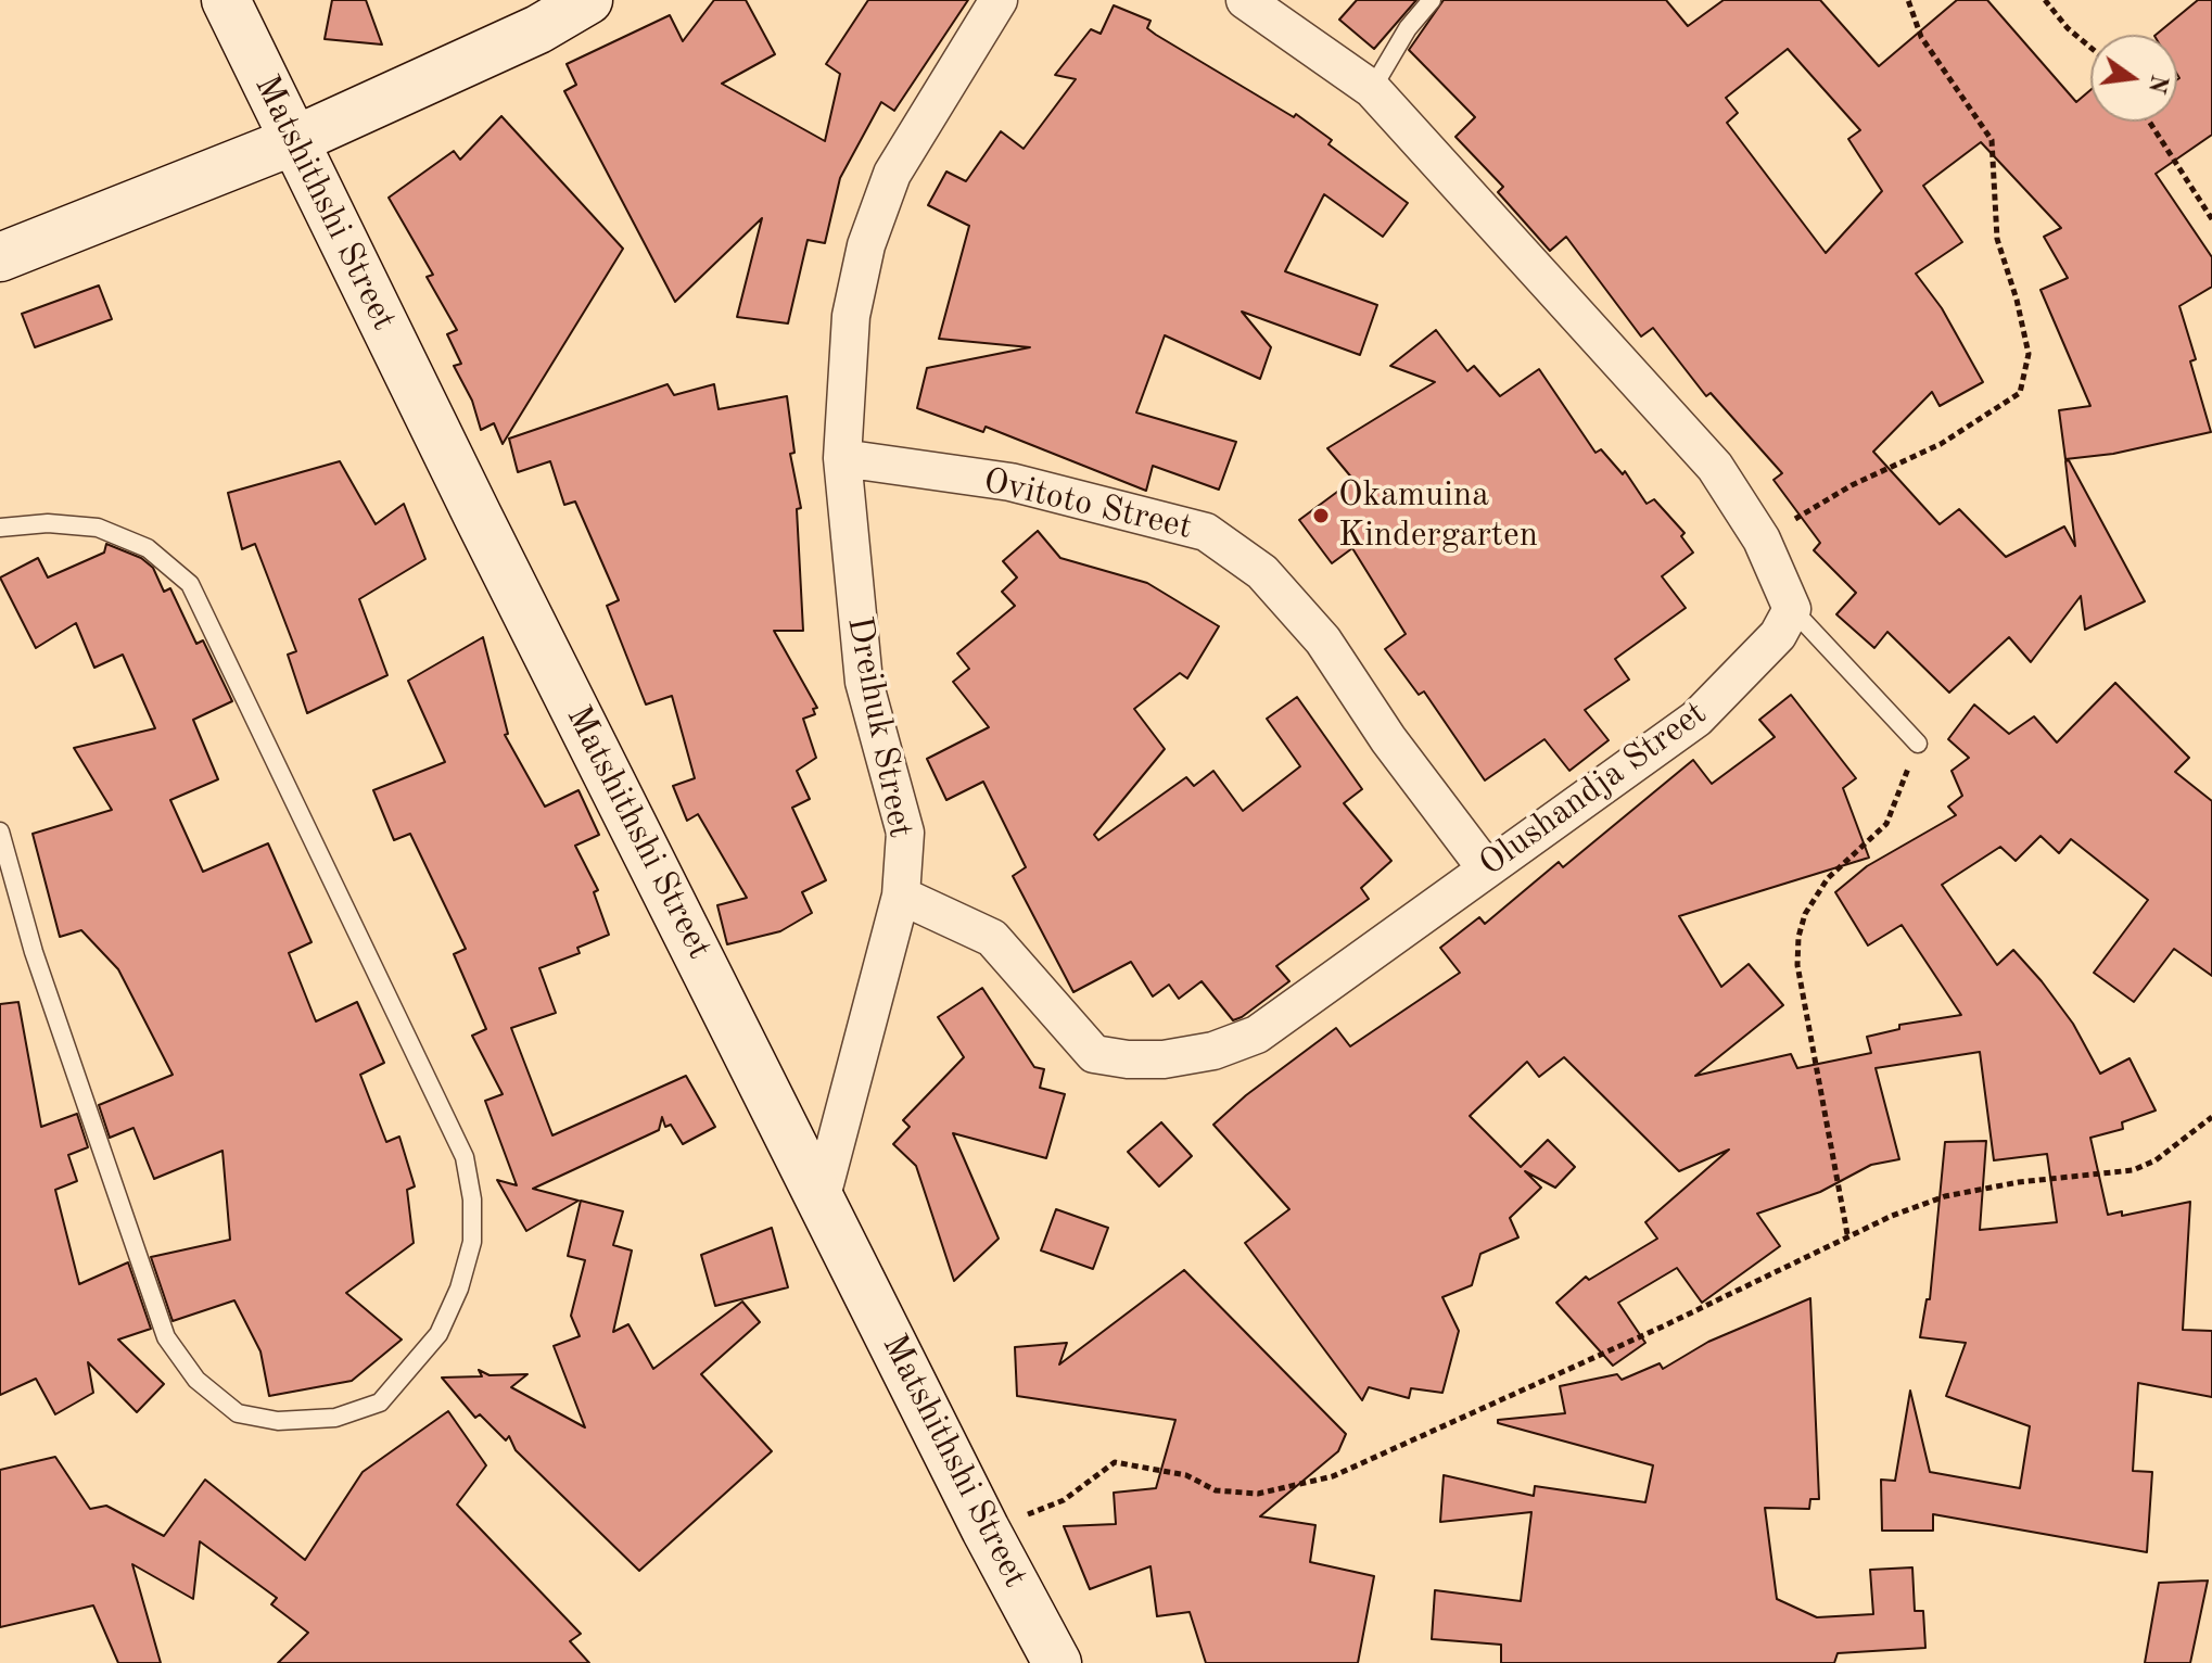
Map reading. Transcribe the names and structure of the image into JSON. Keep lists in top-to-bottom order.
{
  "streets": {
    "main road": ["Matshithshi Street"],
    "street": ["Ovitoto Street", "Dreihuk Street", "Olushandja Street"]
  },
  "crossings": [
    ["Matshithshi Street", "Dreihuk Street"],
    ["Ovitoto Street", "Dreihuk Street"],
    ["Ovitoto Street", "Olushandja Street"],
    ["Dreihuk Street", "Olushandja Street"]
  ],
  "places": ["Okamuina Kindergarten"],
  "north": "right"
}
